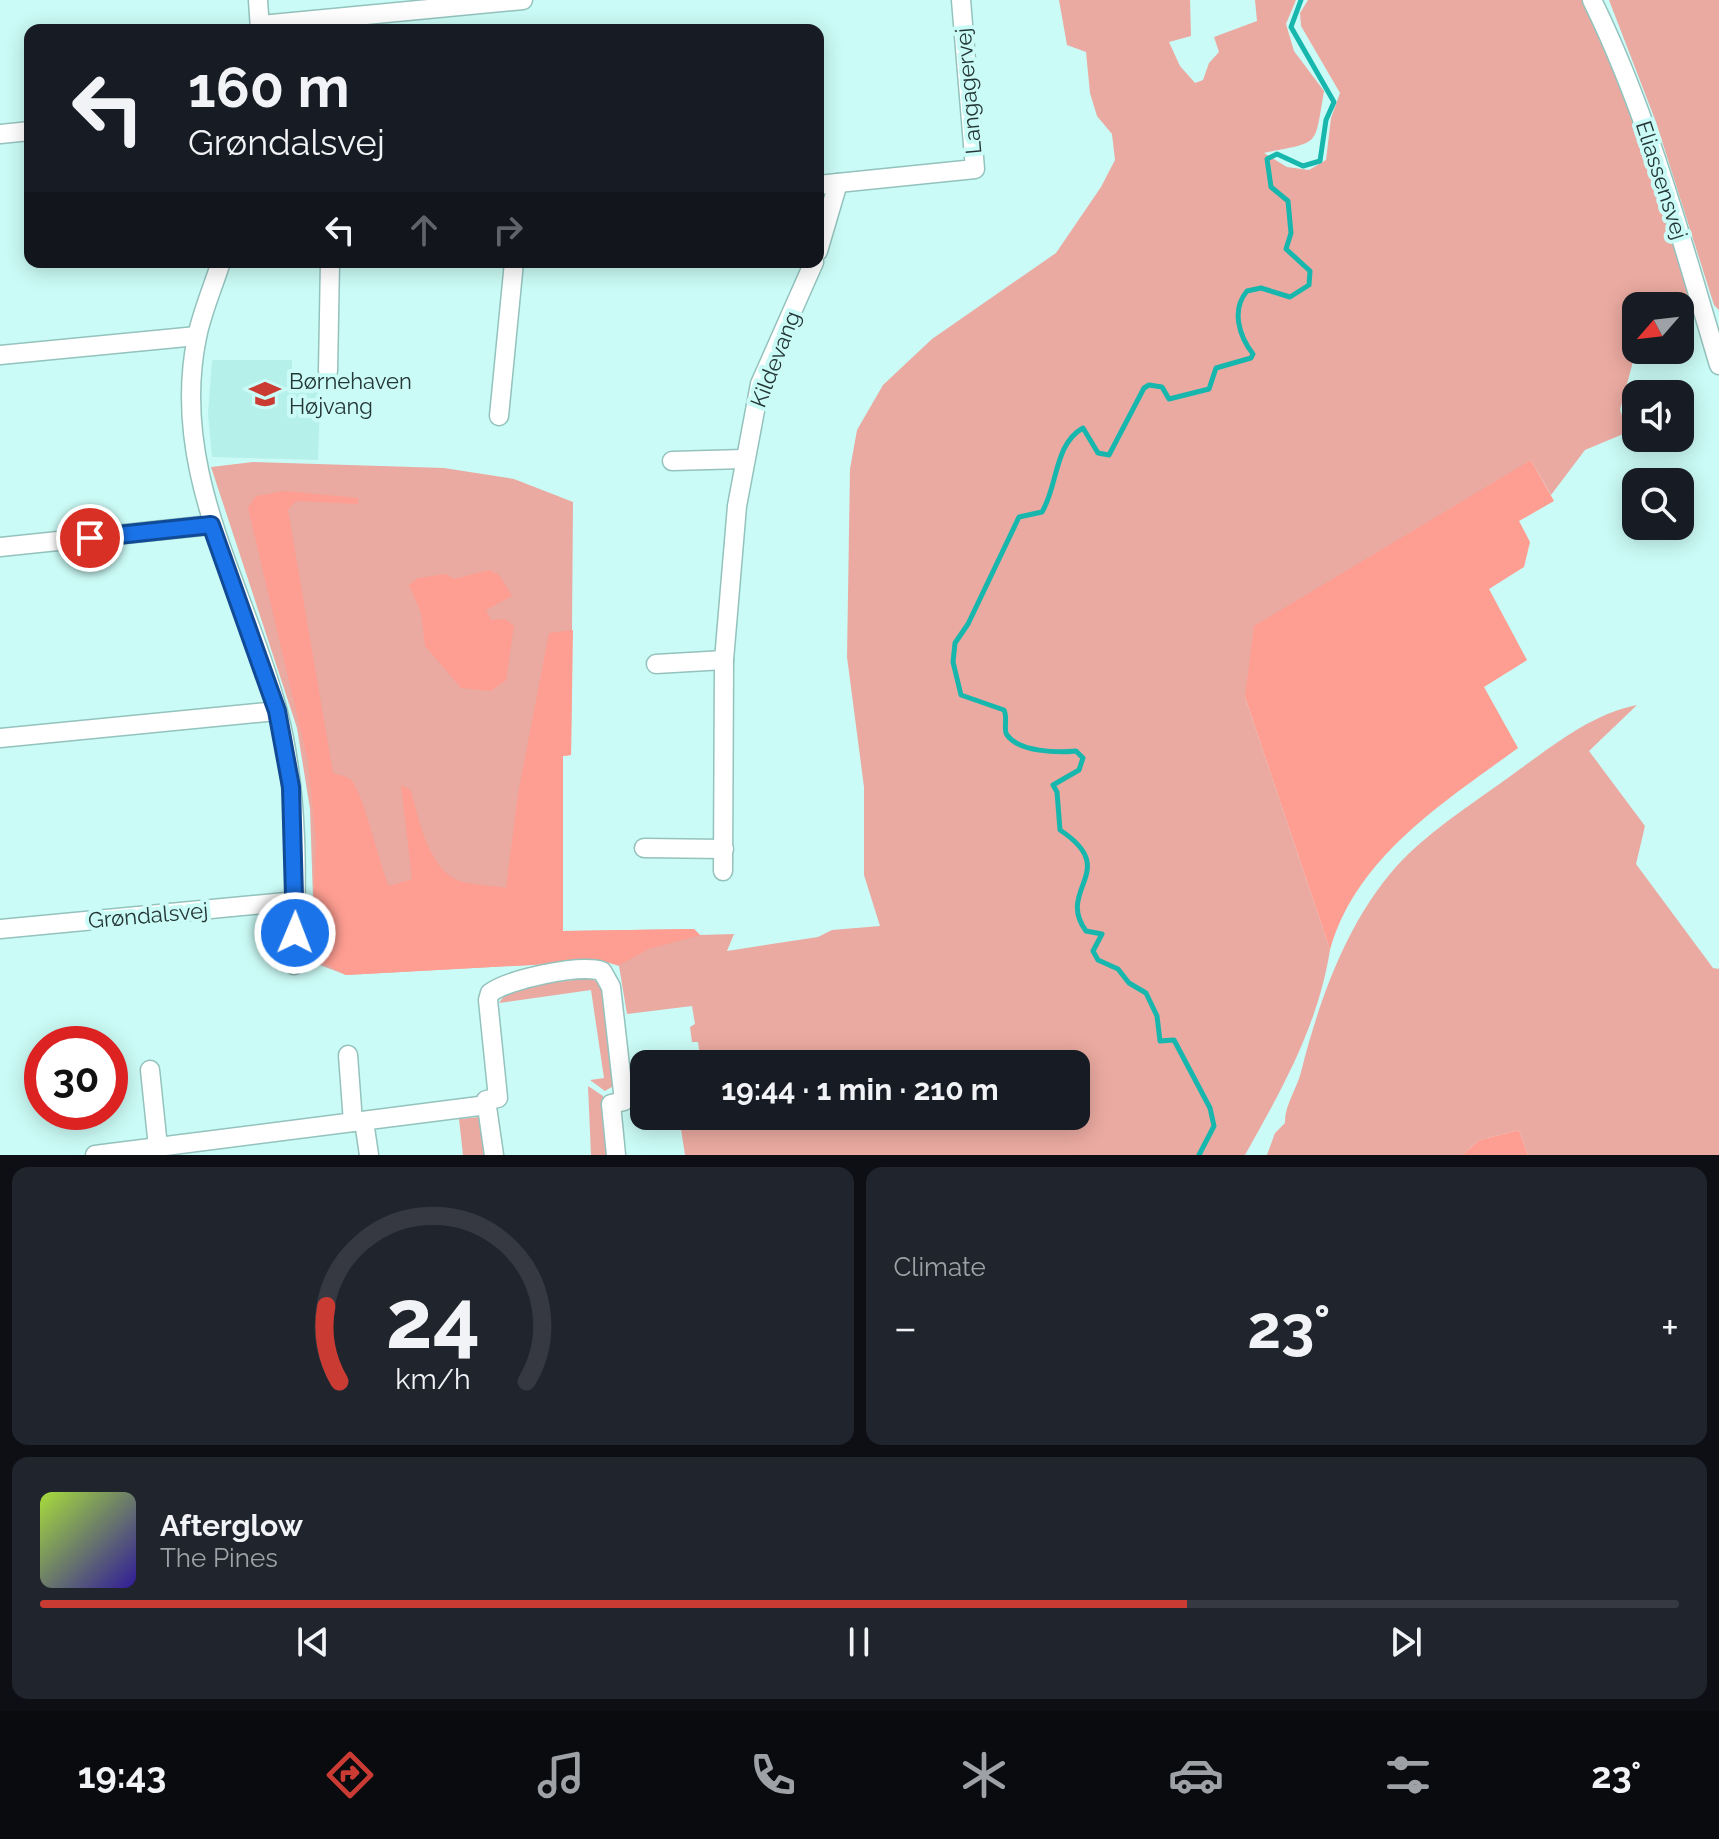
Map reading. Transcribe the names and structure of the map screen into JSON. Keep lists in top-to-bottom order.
{
  "streets": {
    "street": [
      "Langagervej",
      "Eliassensvej",
      "Kildevang",
      "Grøndalsvej"
    ]
  },
  "places": {
    "school or university": ["Børnehaven Højvang"]
  },
  "north": "bottom left",
  "page": {
    "turn": ["160 m", "Grøndalsvej"],
    "limit": "30",
    "trip": "19:44 · 1 min · 210 m",
    "tile": "Climate",
    "heat": ["−", "23°", "+"],
    "song": ["Afterglow", "The Pines"],
    "tabs": ["19:43", "23°"],
    "gauge": ["24", "km/h"]
  }
}
